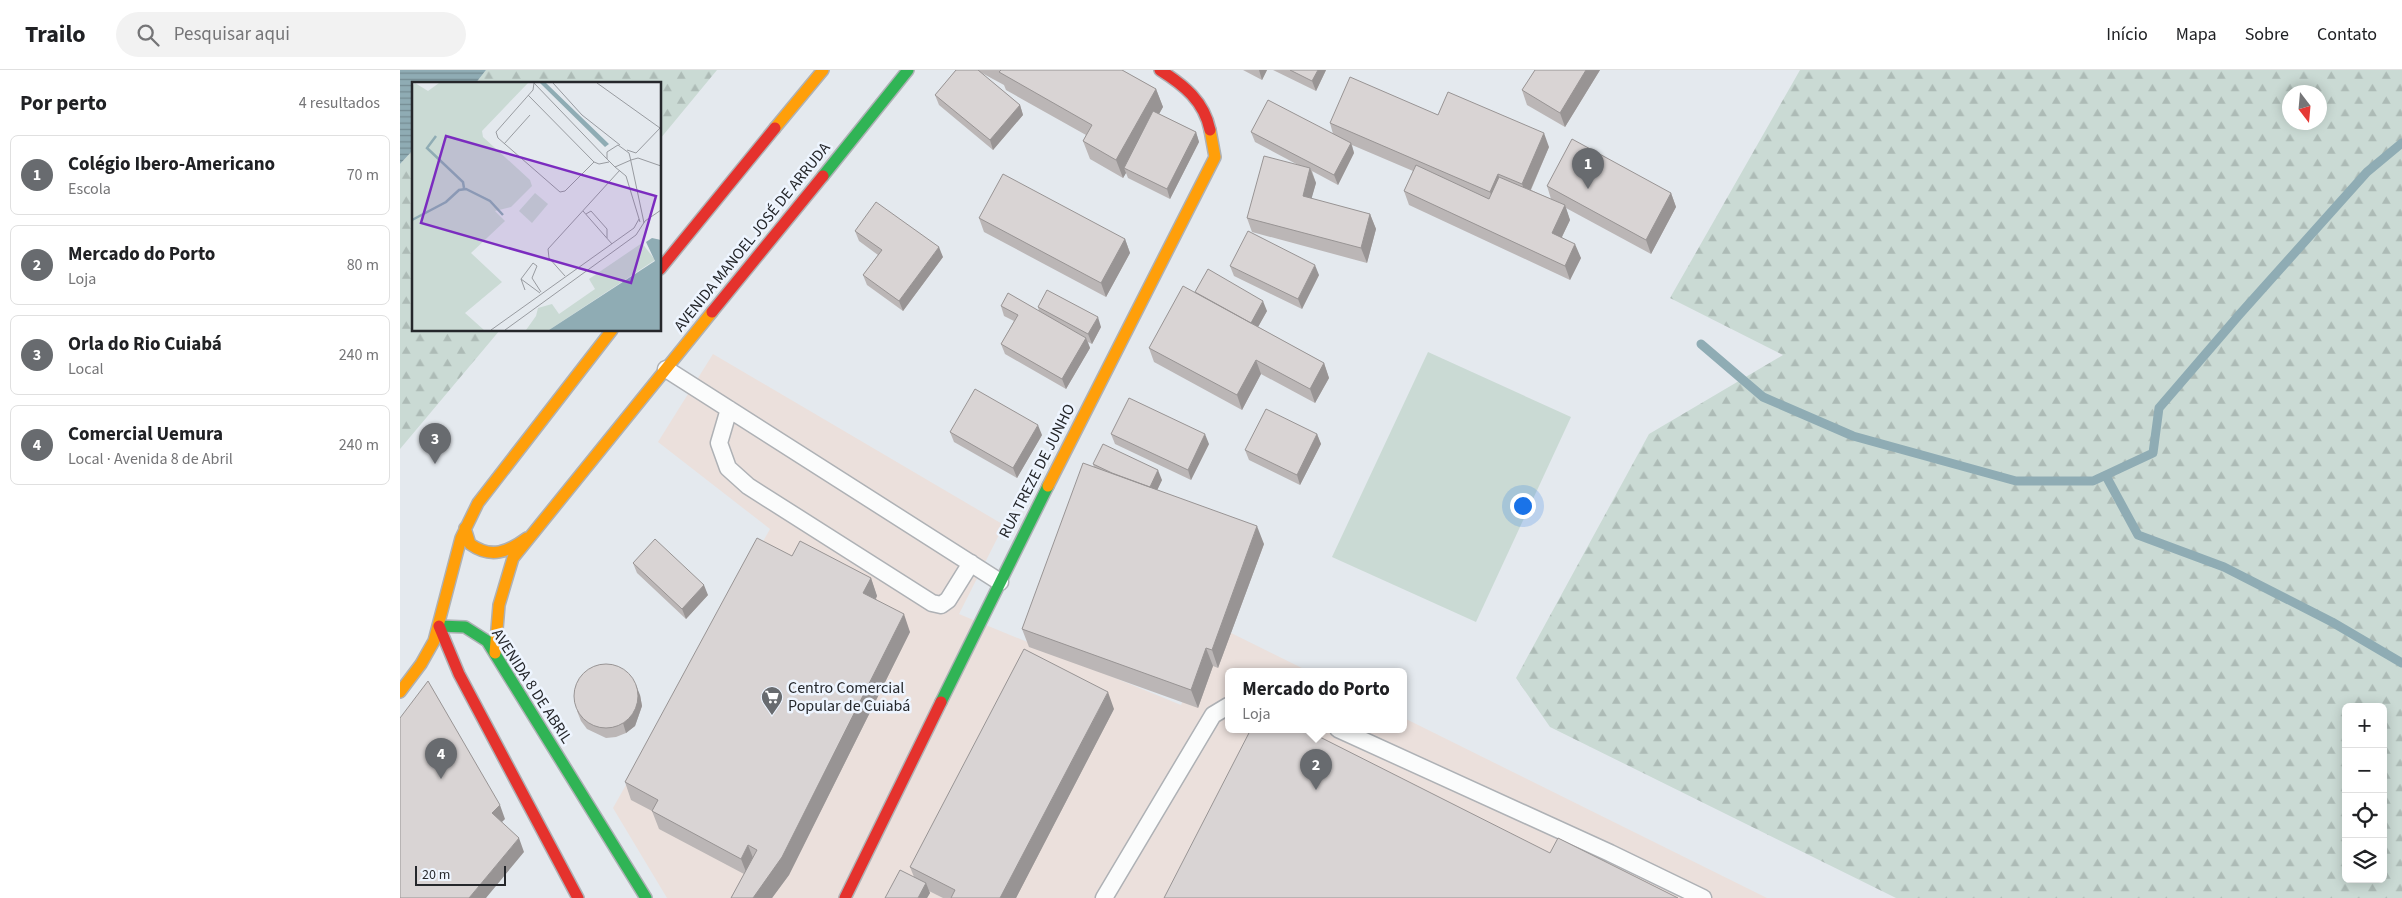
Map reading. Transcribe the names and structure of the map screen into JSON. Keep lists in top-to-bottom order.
{
  "streets": {
    "main road": ["AVENIDA MANOEL JOSÉ DE ARRUDA", "RUA TREZE DE JUNHO", "AVENIDA 8 DE ABRIL"]
  },
  "crossings": [
    ["AVENIDA MANOEL JOSÉ DE ARRUDA", "AVENIDA 8 DE ABRIL"]
  ],
  "places": {
    "supermarket": ["Centro Comercial Popular de Cuiabá"]
  },
  "scale_bar": "20 m",
  "north": "bottom",
  "page": {
    "header": "Trailo",
    "search": "Pesquisar aqui",
    "nav": [
      "Início",
      "Mapa",
      "Sobre",
      "Contato"
    ],
    "heading": ["Por perto", "4 resultados"],
    "list": [
      {
        "mark": "1",
        "name": "Colégio Ibero-Americano",
        "note": "Escola",
        "value": "70 m"
      },
      {
        "mark": "2",
        "name": "Mercado do Porto",
        "note": "Loja",
        "value": "80 m"
      },
      {
        "mark": "3",
        "name": "Orla do Rio Cuiabá",
        "note": "Local",
        "value": "240 m"
      },
      {
        "mark": "4",
        "name": "Comercial Uemura",
        "note": "Local · Avenida 8 de Abril",
        "value": "240 m"
      }
    ],
    "pins": [
      "1",
      "3",
      "4",
      "2"
    ],
    "popup": ["Mercado do Porto", "Loja"],
    "map_buttons": ["+", "−"],
    "scale": "20 m"
  }
}
